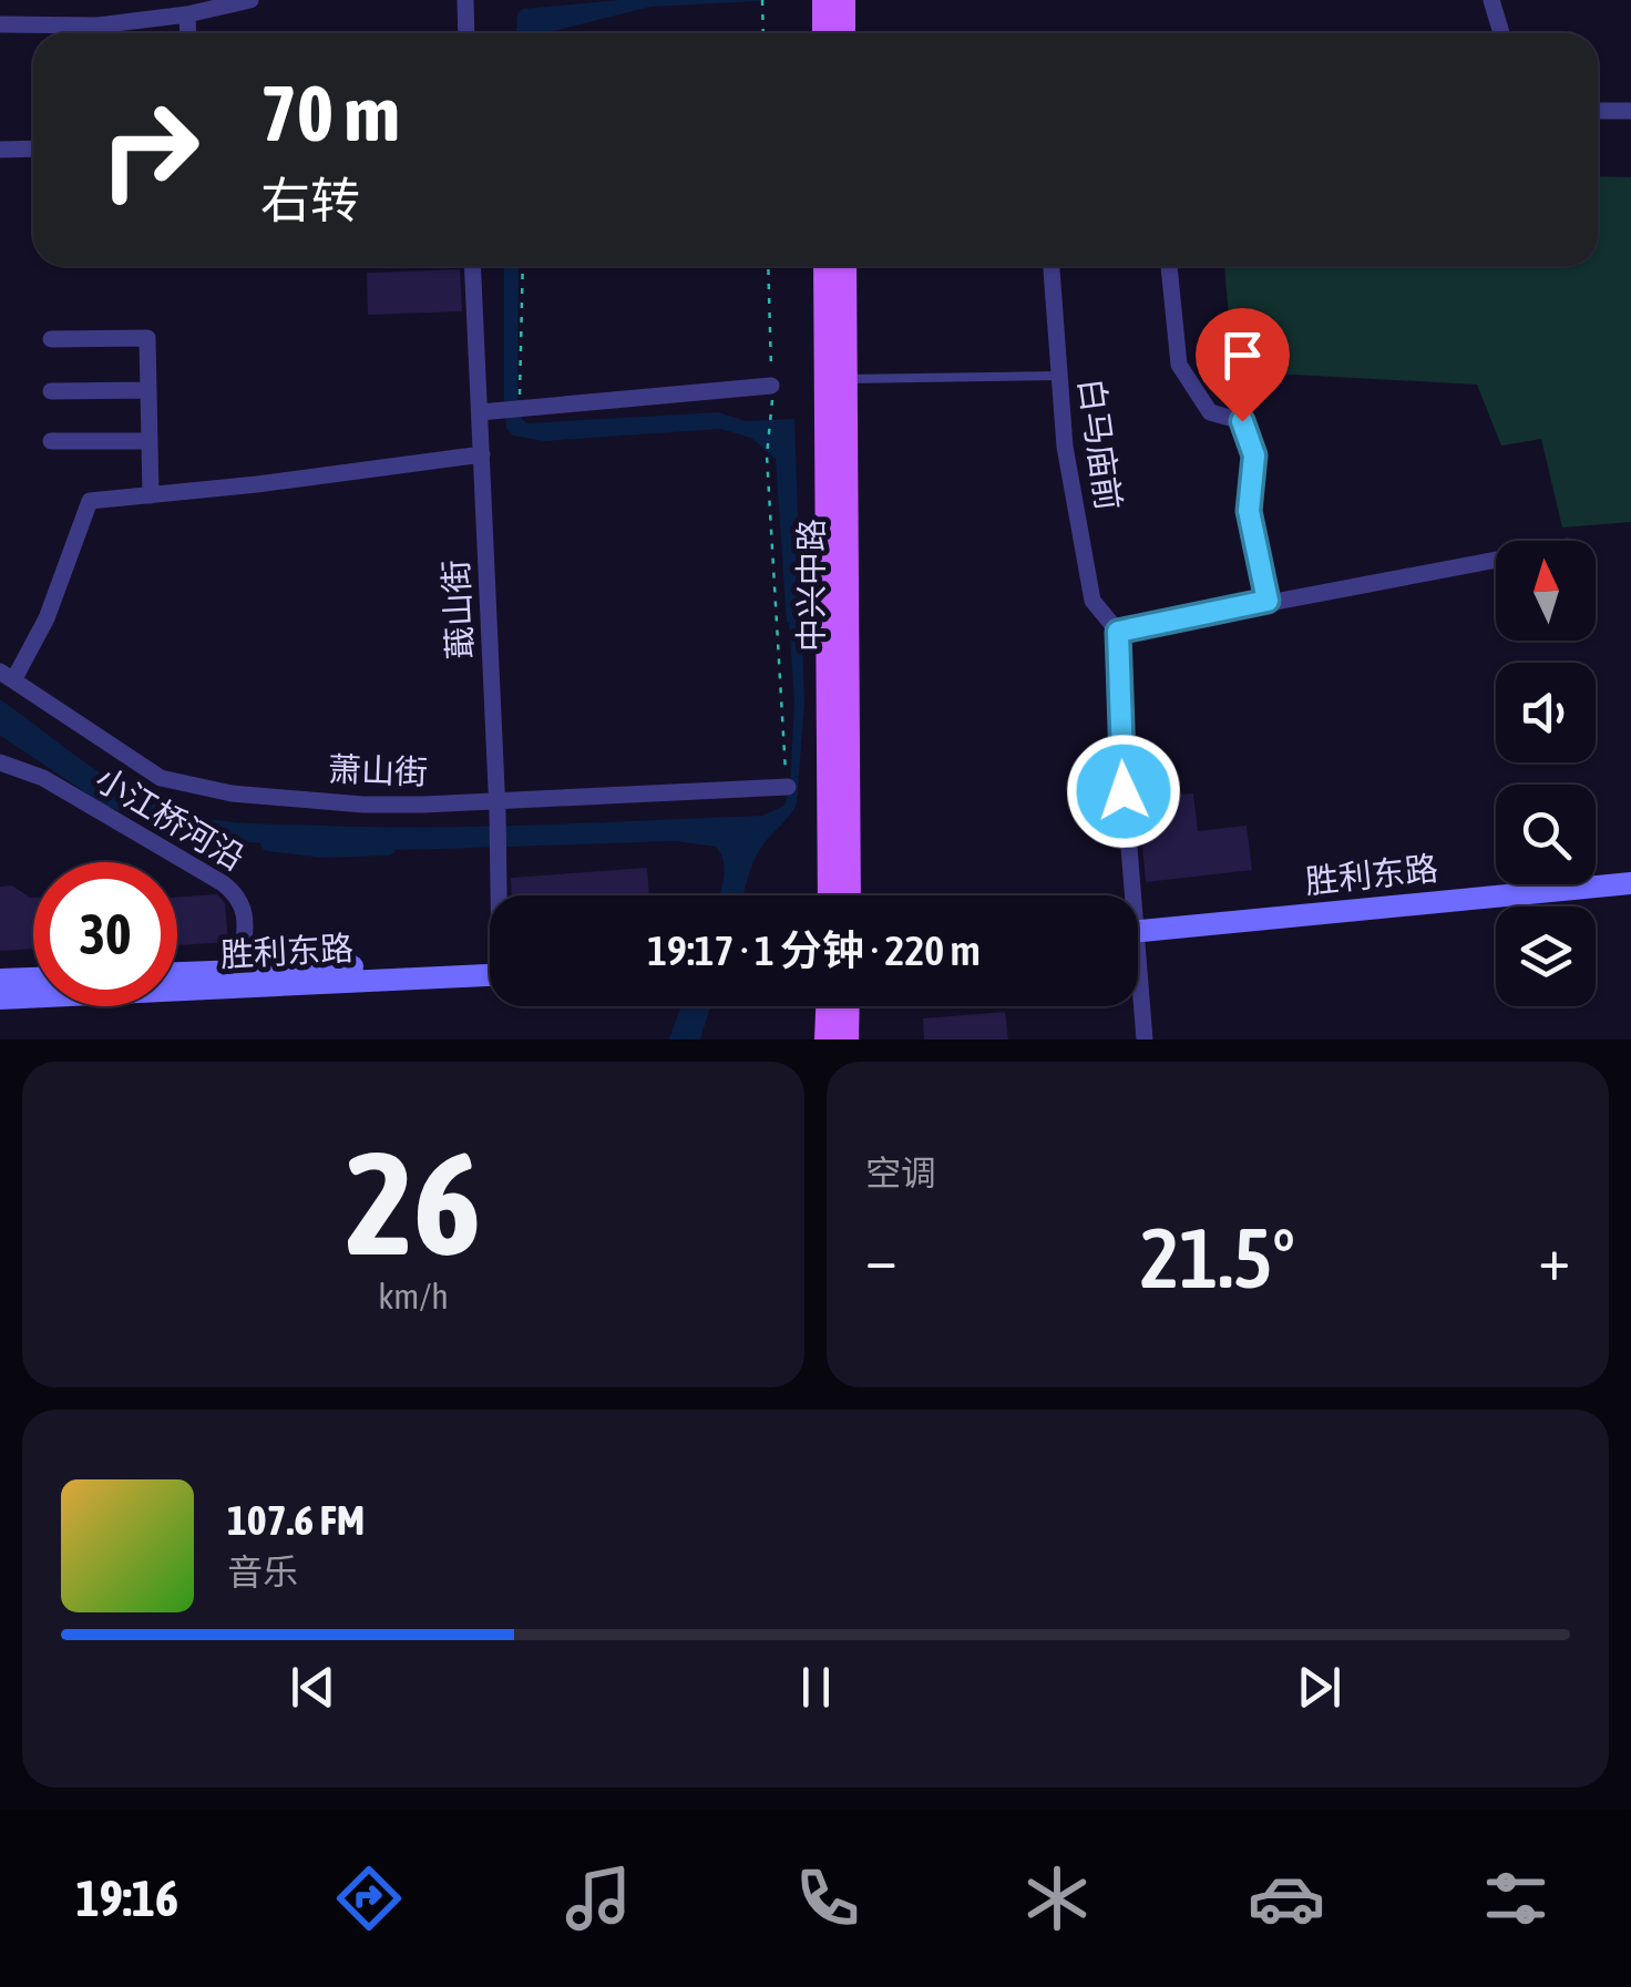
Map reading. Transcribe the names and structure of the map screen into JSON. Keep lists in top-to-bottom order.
{
  "streets": {
    "main road": ["中兴中路", "胜利东路"],
    "street": [
      "白马庙前",
      "蕺山街",
      "萧山街",
      "小江桥河沿"
    ]
  },
  "crossings": [
    ["蕺山街", "萧山街"],
    ["小江桥河沿", "胜利东路"]
  ],
  "north": "top",
  "page": {
    "turn": ["70 m", "右转"],
    "limit": "30",
    "trip": "19:17 · 1 分钟 · 220 m",
    "tile": [
      ["26", "km/h"],
      "空调"
    ],
    "heat": ["−", "21.5°", "+"],
    "song": ["107.6 FM", "音乐"],
    "tabs": "19:16"
  }
}
